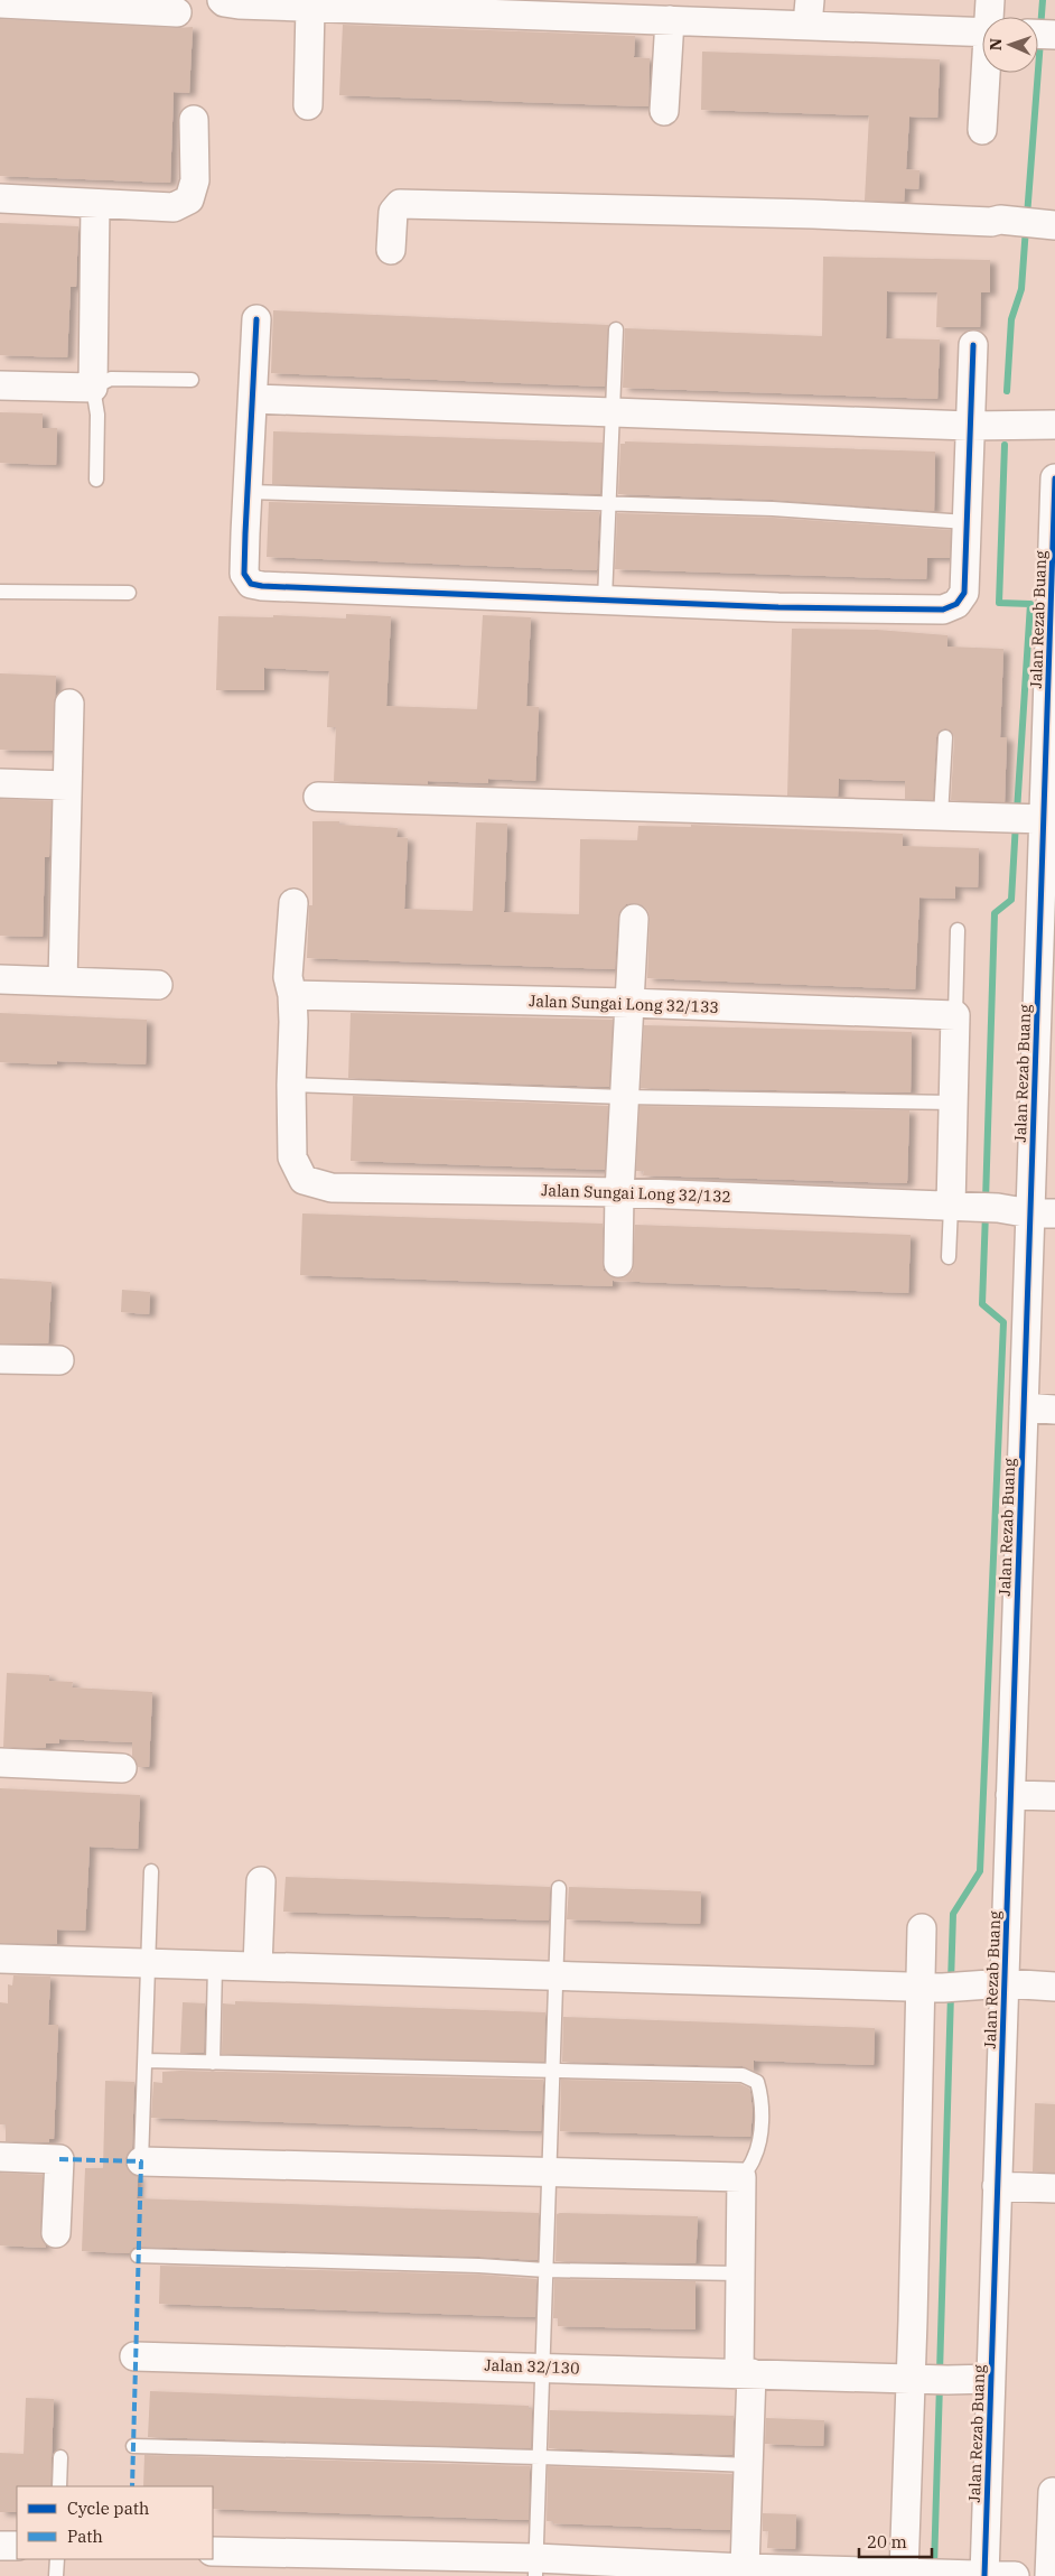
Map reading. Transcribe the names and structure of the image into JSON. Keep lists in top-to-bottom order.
{
  "streets": {
    "street": [
      "Jalan Rezab Buang",
      "Jalan Sungai Long 32/133",
      "Jalan Sungai Long 32/132",
      "Jalan 32/130"
    ]
  },
  "crossings": [
    ["Jalan Rezab Buang", "Jalan Sungai Long 32/132"],
    ["Jalan Rezab Buang", "Jalan 32/130"]
  ],
  "legend": ["Cycle path", "Path"],
  "scale_bar": "20 m",
  "north": "left"
}
